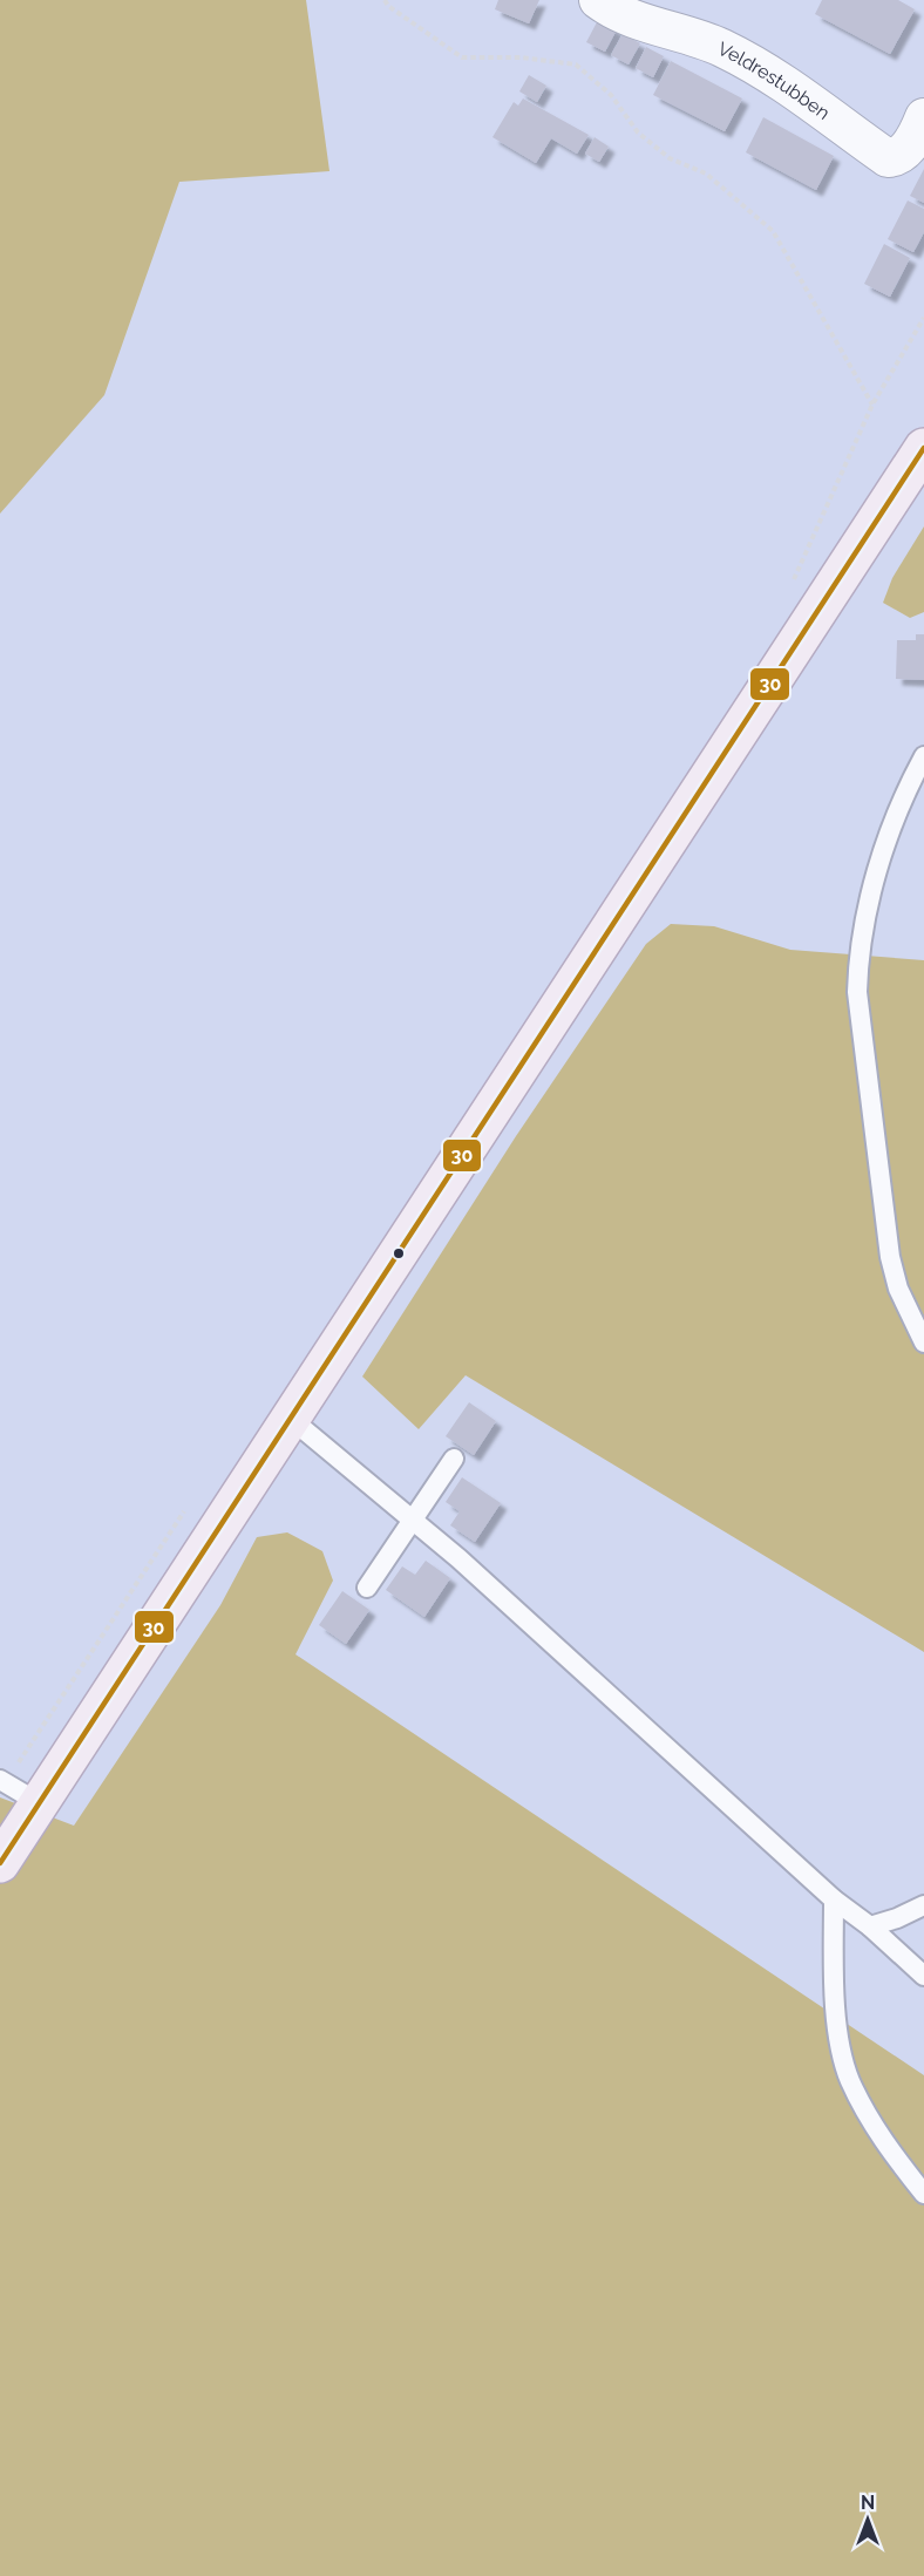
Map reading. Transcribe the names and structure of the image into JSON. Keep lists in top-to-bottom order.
{
  "streets": {
    "street": ["Veldrestubben"]
  },
  "lines": ["transit line 30"],
  "north": "top"
}
